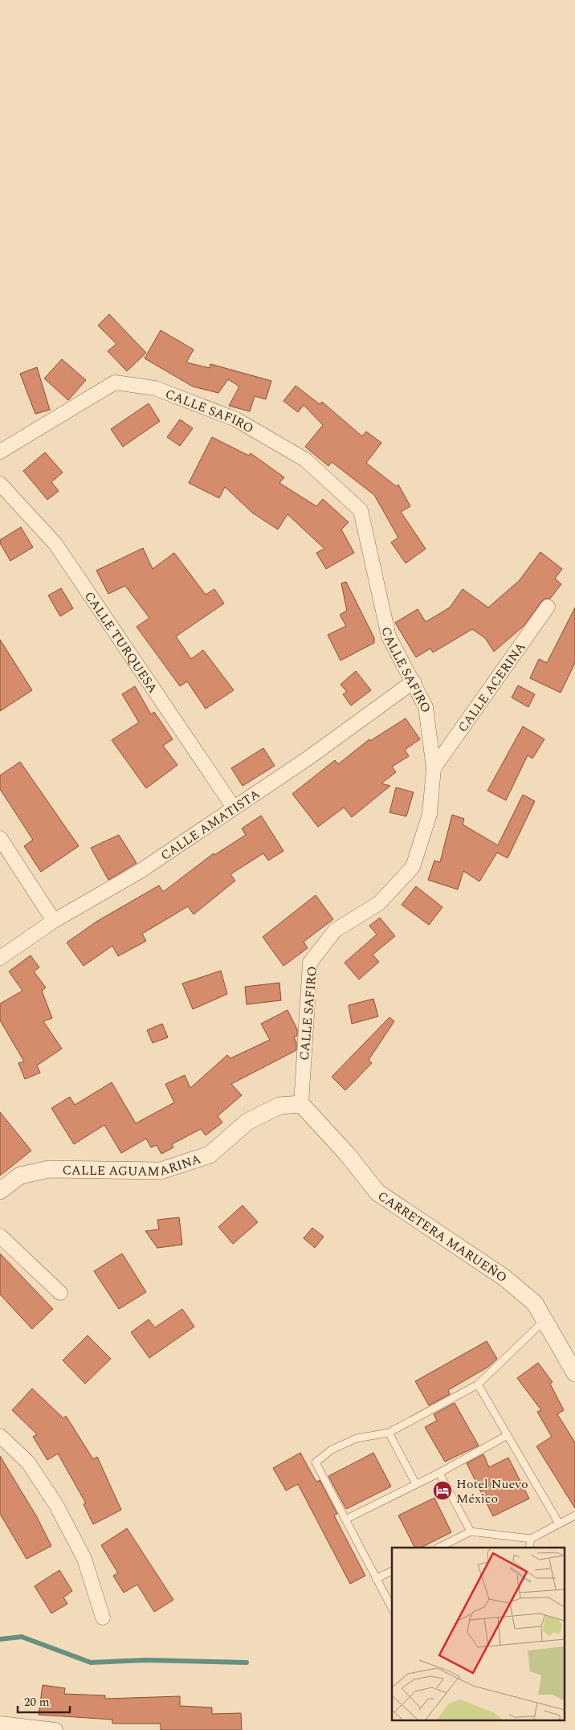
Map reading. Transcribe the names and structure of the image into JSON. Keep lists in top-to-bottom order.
{
  "streets": {
    "street": [
      "CALLE SAFIRO",
      "CALLE TURQUESA",
      "CALLE ACERINA",
      "CALLE AMATISTA",
      "CALLE AGUAMARINA",
      "CARRETERA MARUEÑO"
    ]
  },
  "crossings": [
    ["CALLE SAFIRO", "CALLE ACERINA"],
    ["CALLE SAFIRO", "CALLE AMATISTA"],
    ["CALLE SAFIRO", "CALLE AGUAMARINA"],
    ["CALLE SAFIRO", "CARRETERA MARUEÑO"],
    ["CALLE TURQUESA", "CALLE AMATISTA"],
    ["CALLE AGUAMARINA", "CARRETERA MARUEÑO"]
  ],
  "places": {
    "hotel": ["Hotel Nuevo México"]
  },
  "scale_bar": "20 m"
}
